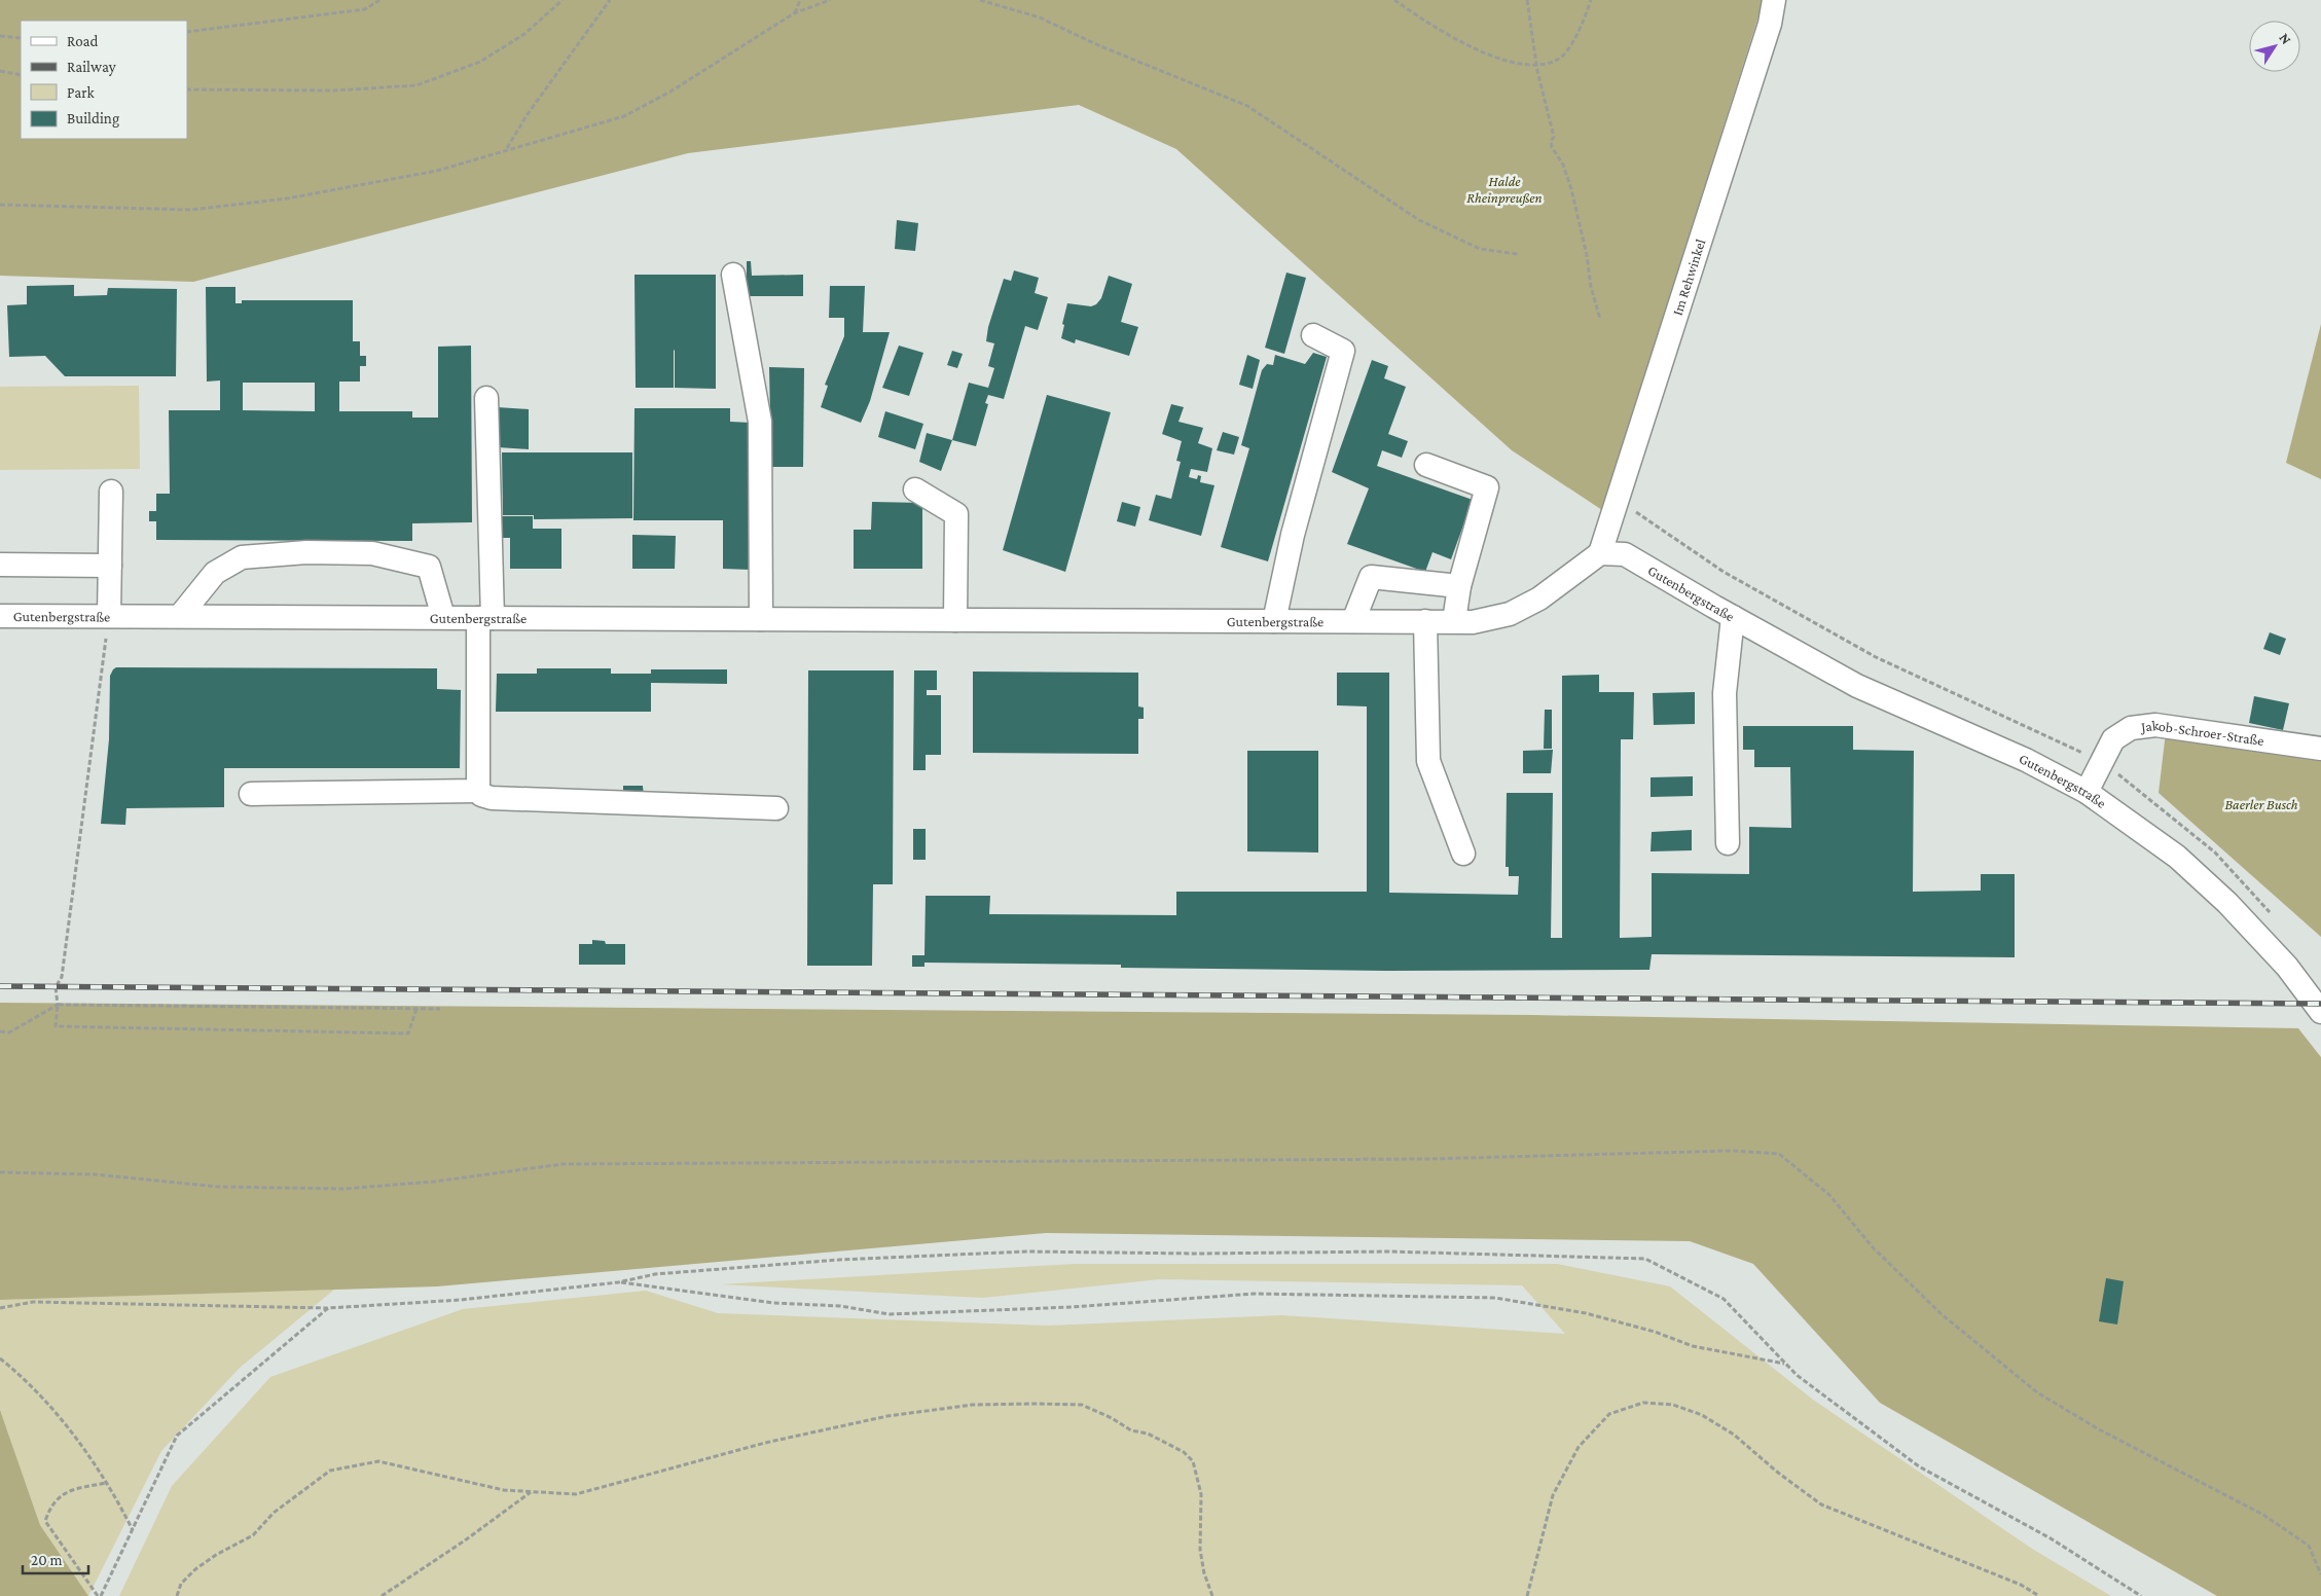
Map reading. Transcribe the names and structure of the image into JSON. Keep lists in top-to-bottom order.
{
  "streets": {
    "street": ["Im Rehwinkel", "Gutenbergstraße", "Jakob-Schroer-Straße"]
  },
  "crossings": [
    ["Im Rehwinkel", "Gutenbergstraße"],
    ["Gutenbergstraße", "Jakob-Schroer-Straße"]
  ],
  "parks": ["Halde Rheinpreußen", "Baerler Busch"],
  "legend": [
    "Road",
    "Railway",
    "Park",
    "Building"
  ],
  "scale_bar": "20 m",
  "north": "top right"
}
